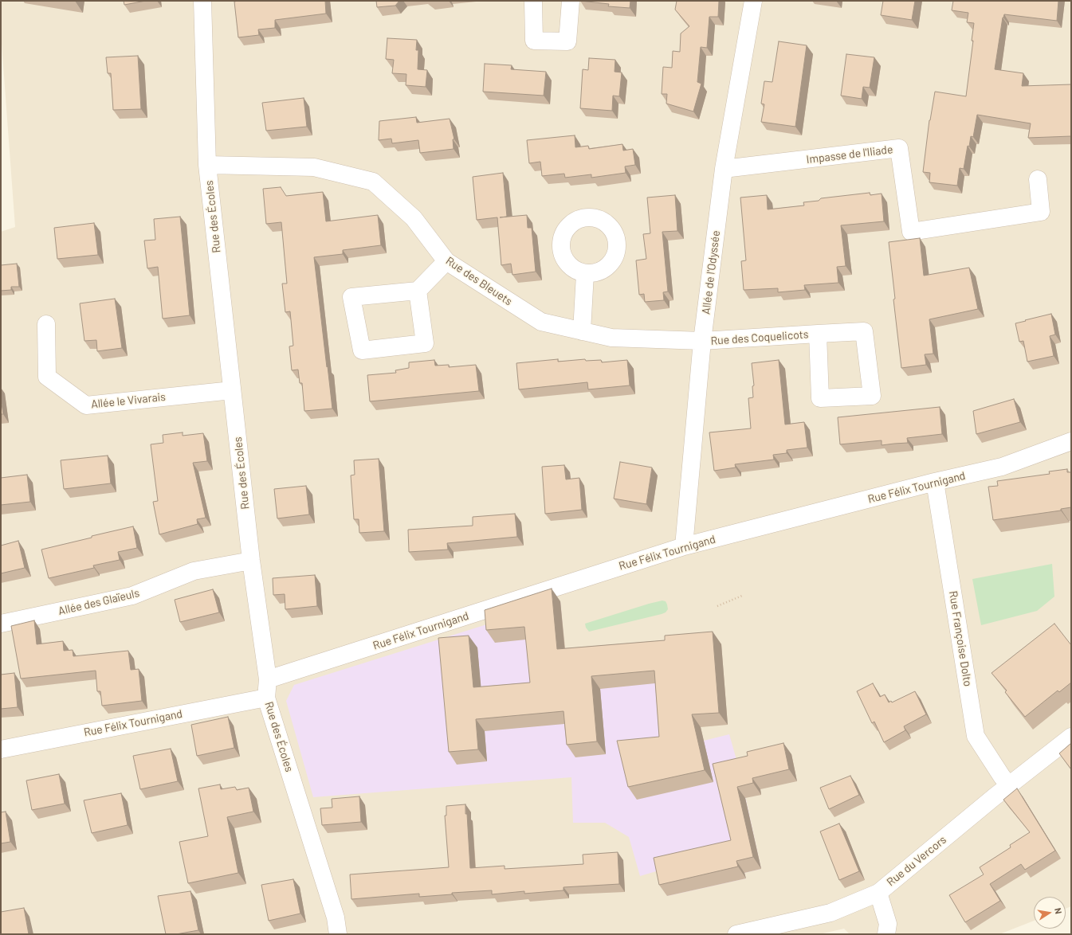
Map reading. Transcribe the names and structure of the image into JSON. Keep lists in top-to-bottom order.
{
  "streets": {
    "street": [
      "Impasse de l'Iliade",
      "Rue des Écoles",
      "Allée de l'Odyssée",
      "Rue des Bleuets",
      "Rue des Coquelicots",
      "Allée le Vivarais",
      "Rue Félix Tournigand",
      "Allée des Glaïeuls",
      "Rue Françoise Dolto",
      "Rue du Vercors"
    ]
  },
  "crossings": [
    ["Impasse de l'Iliade", "Allée de l'Odyssée"],
    ["Rue des Écoles", "Rue des Bleuets"],
    ["Rue des Écoles", "Allée le Vivarais"],
    ["Rue des Écoles", "Rue Félix Tournigand"],
    ["Rue des Écoles", "Allée des Glaïeuls"],
    ["Allée de l'Odyssée", "Rue des Bleuets"],
    ["Allée de l'Odyssée", "Rue des Coquelicots"],
    ["Allée de l'Odyssée", "Rue Félix Tournigand"],
    ["Rue des Bleuets", "Rue des Coquelicots"],
    ["Rue Félix Tournigand", "Rue Françoise Dolto"],
    ["Rue Françoise Dolto", "Rue du Vercors"]
  ],
  "north": "right"
}
